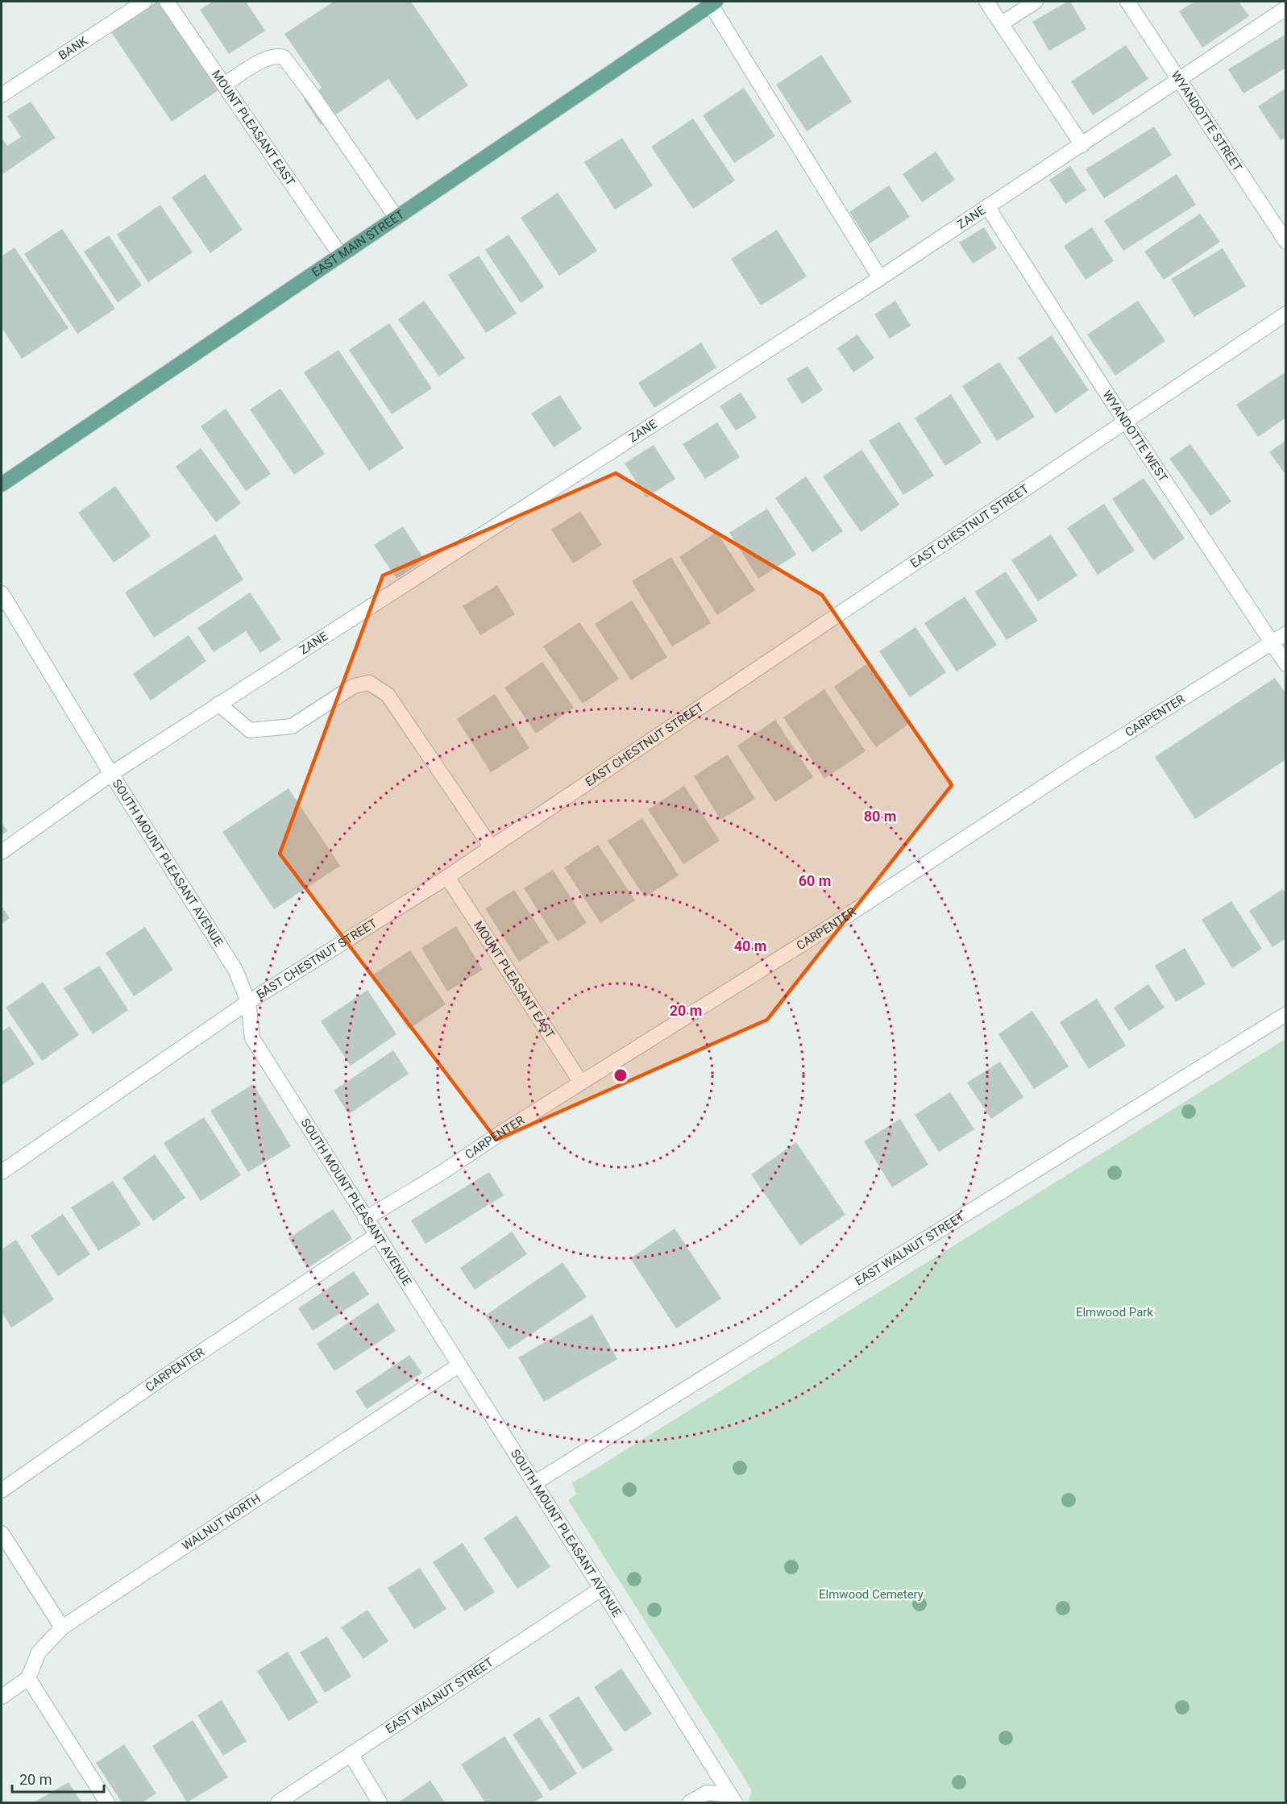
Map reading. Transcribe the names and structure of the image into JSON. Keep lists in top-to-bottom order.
{
  "streets": {
    "main road": ["EAST MAIN STREET"],
    "street": [
      "BANK",
      "WYANDOTTE STREET",
      "MOUNT PLEASANT EAST",
      "ZANE",
      "WYANDOTTE WEST",
      "EAST CHESTNUT STREET",
      "CARPENTER",
      "SOUTH MOUNT PLEASANT AVENUE",
      "EAST WALNUT STREET",
      "WALNUT NORTH"
    ]
  },
  "crossings": [
    ["WYANDOTTE STREET", "ZANE"],
    ["MOUNT PLEASANT EAST", "EAST MAIN STREET"],
    ["MOUNT PLEASANT EAST", "EAST CHESTNUT STREET"],
    ["MOUNT PLEASANT EAST", "CARPENTER"],
    ["ZANE", "WYANDOTTE WEST"],
    ["ZANE", "SOUTH MOUNT PLEASANT AVENUE"],
    ["WYANDOTTE WEST", "EAST CHESTNUT STREET"],
    ["WYANDOTTE WEST", "CARPENTER"],
    ["EAST CHESTNUT STREET", "SOUTH MOUNT PLEASANT AVENUE"],
    ["CARPENTER", "SOUTH MOUNT PLEASANT AVENUE"],
    ["SOUTH MOUNT PLEASANT AVENUE", "EAST WALNUT STREET"],
    ["SOUTH MOUNT PLEASANT AVENUE", "WALNUT NORTH"]
  ],
  "parks": ["Elmwood Park", "Elmwood Cemetery"],
  "scale_bar": "20 m",
  "rings": [
    "80 m",
    "60 m",
    "40 m",
    "20 m"
  ]
}
